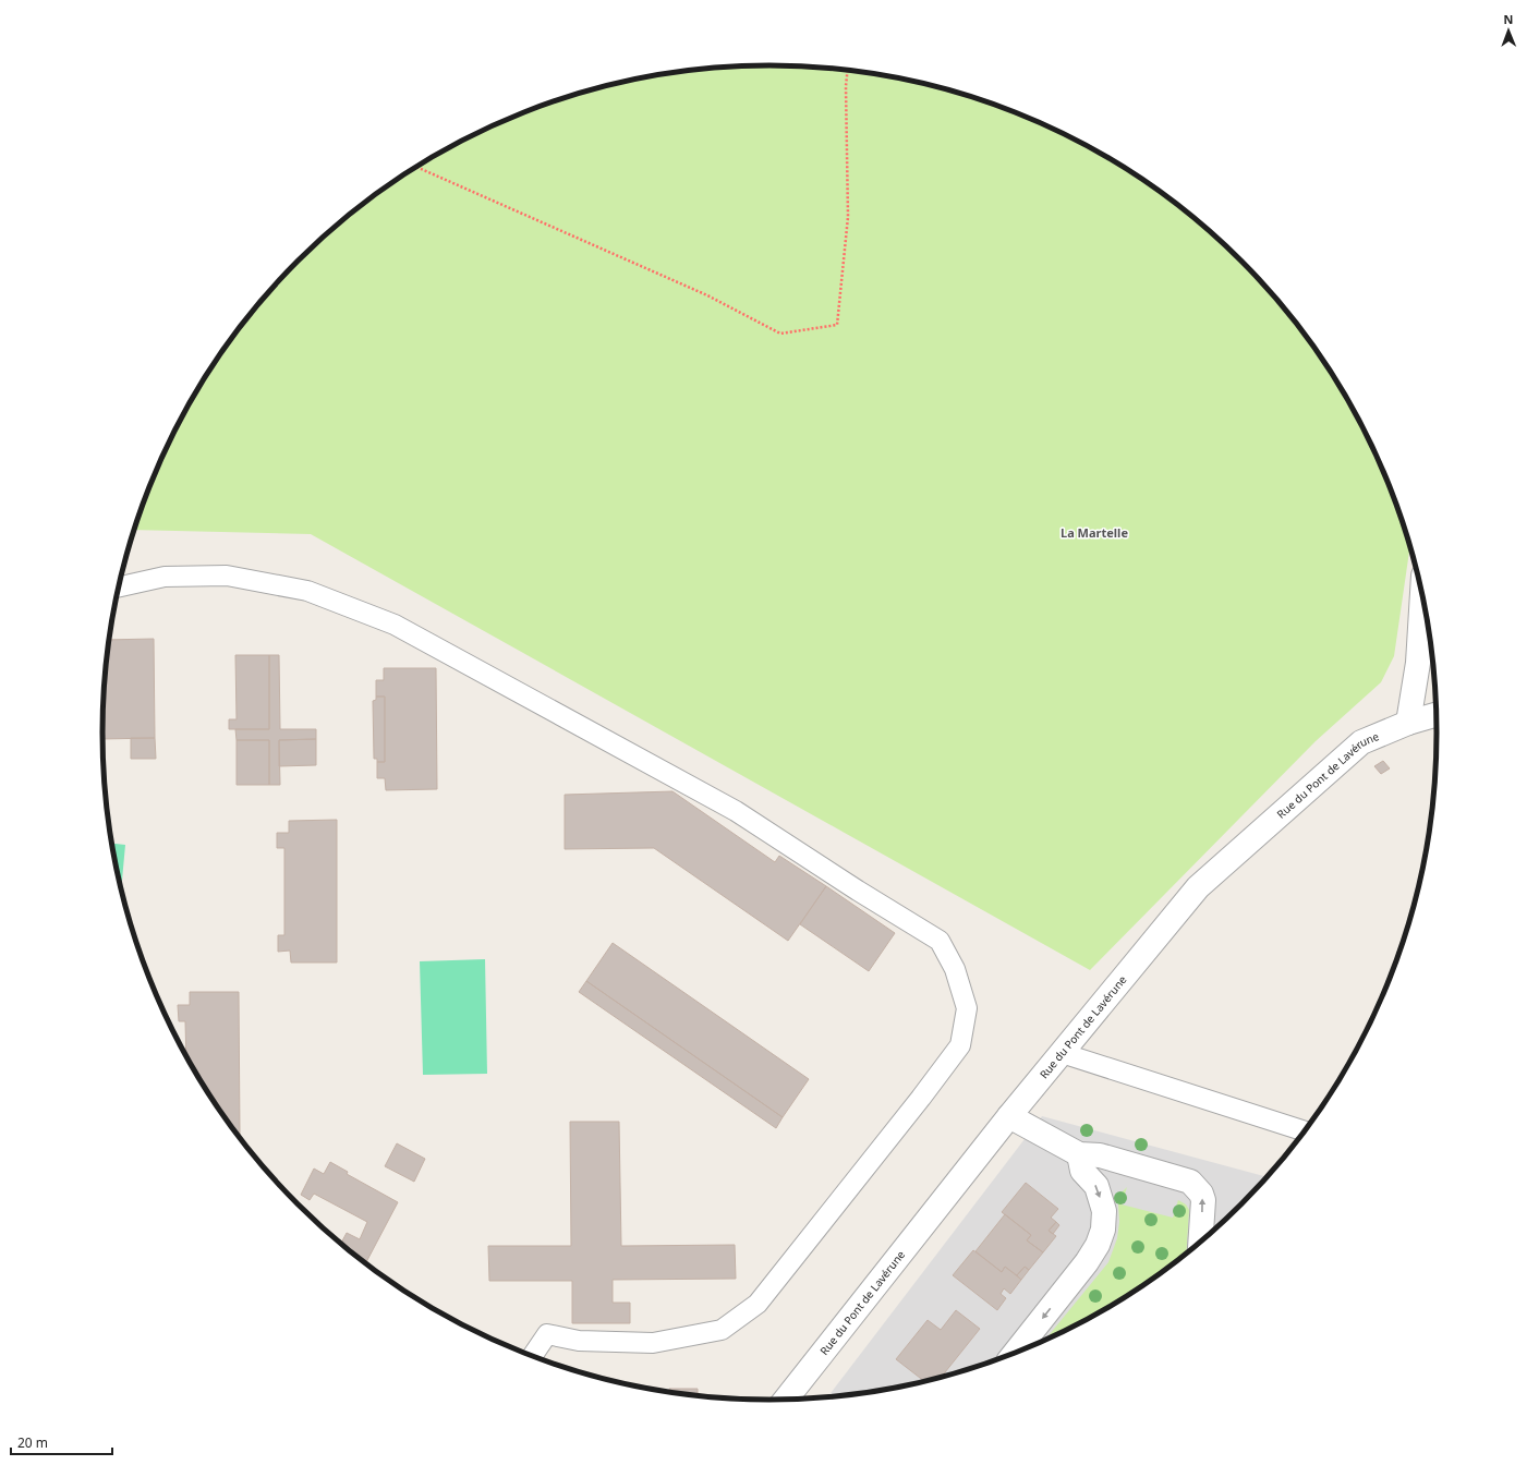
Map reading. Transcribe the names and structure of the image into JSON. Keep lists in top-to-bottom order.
{
  "streets": {
    "street": ["Rue du Pont de Lavérune"]
  },
  "districts": ["La Martelle"],
  "scale_bar": "20 m",
  "north": "top"
}
